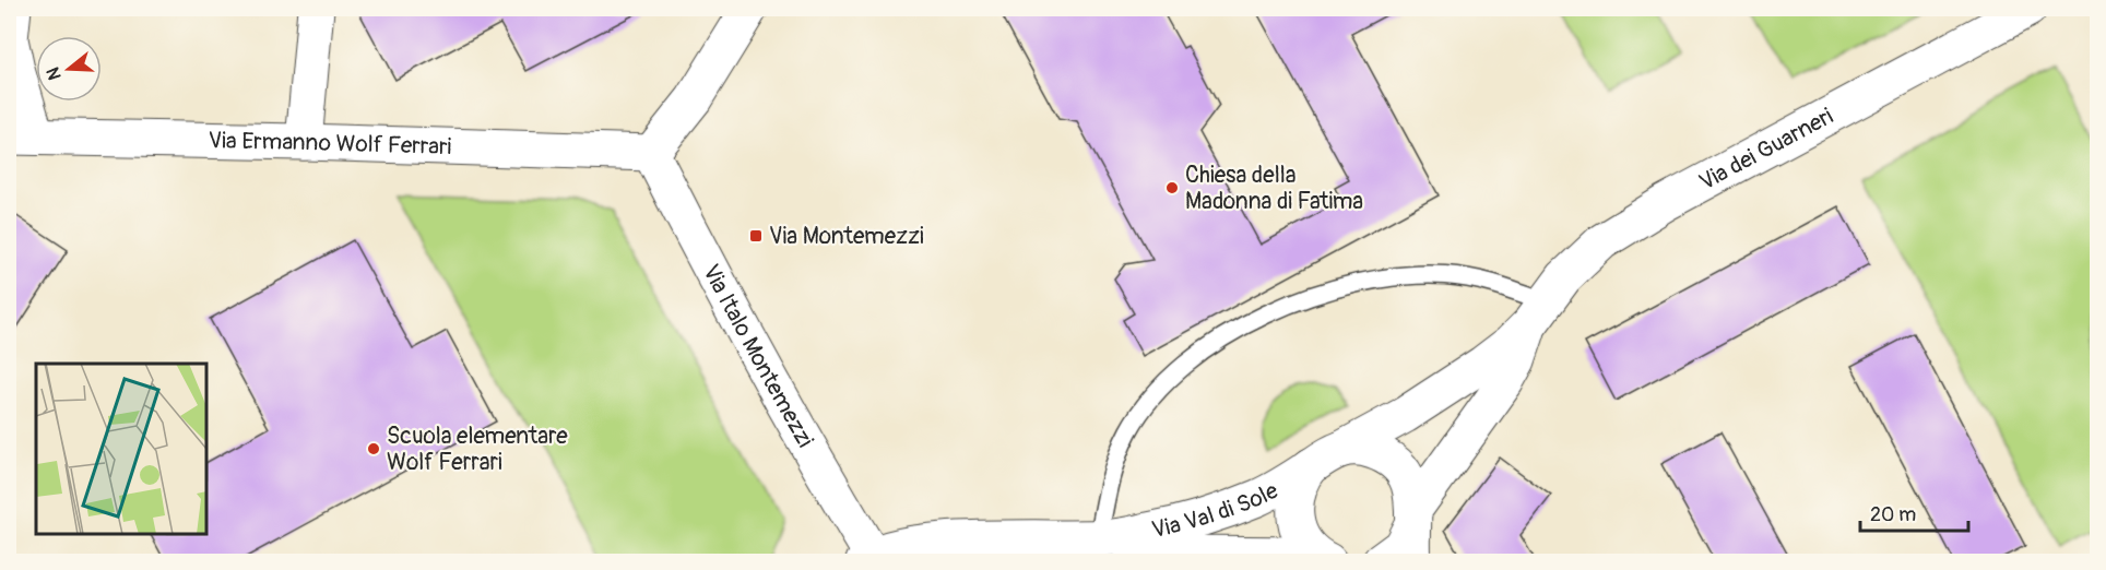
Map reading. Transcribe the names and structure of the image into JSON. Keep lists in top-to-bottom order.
{
  "streets": {
    "street": [
      "Via Ermanno Wolf Ferrari",
      "Via dei Guarneri",
      "Via Italo Montemezzi",
      "Via Val di Sole"
    ]
  },
  "crossings": [
    ["Via Ermanno Wolf Ferrari", "Via Italo Montemezzi"],
    ["Via dei Guarneri", "Via Val di Sole"],
    ["Via Italo Montemezzi", "Via Val di Sole"]
  ],
  "places": {
    "other": ["Chiesa della Madonna di Fatima", "Scuola elementare Wolf Ferrari"],
    "transit": ["Via Montemezzi"]
  },
  "scale_bar": "20 m",
  "north": "left"
}
